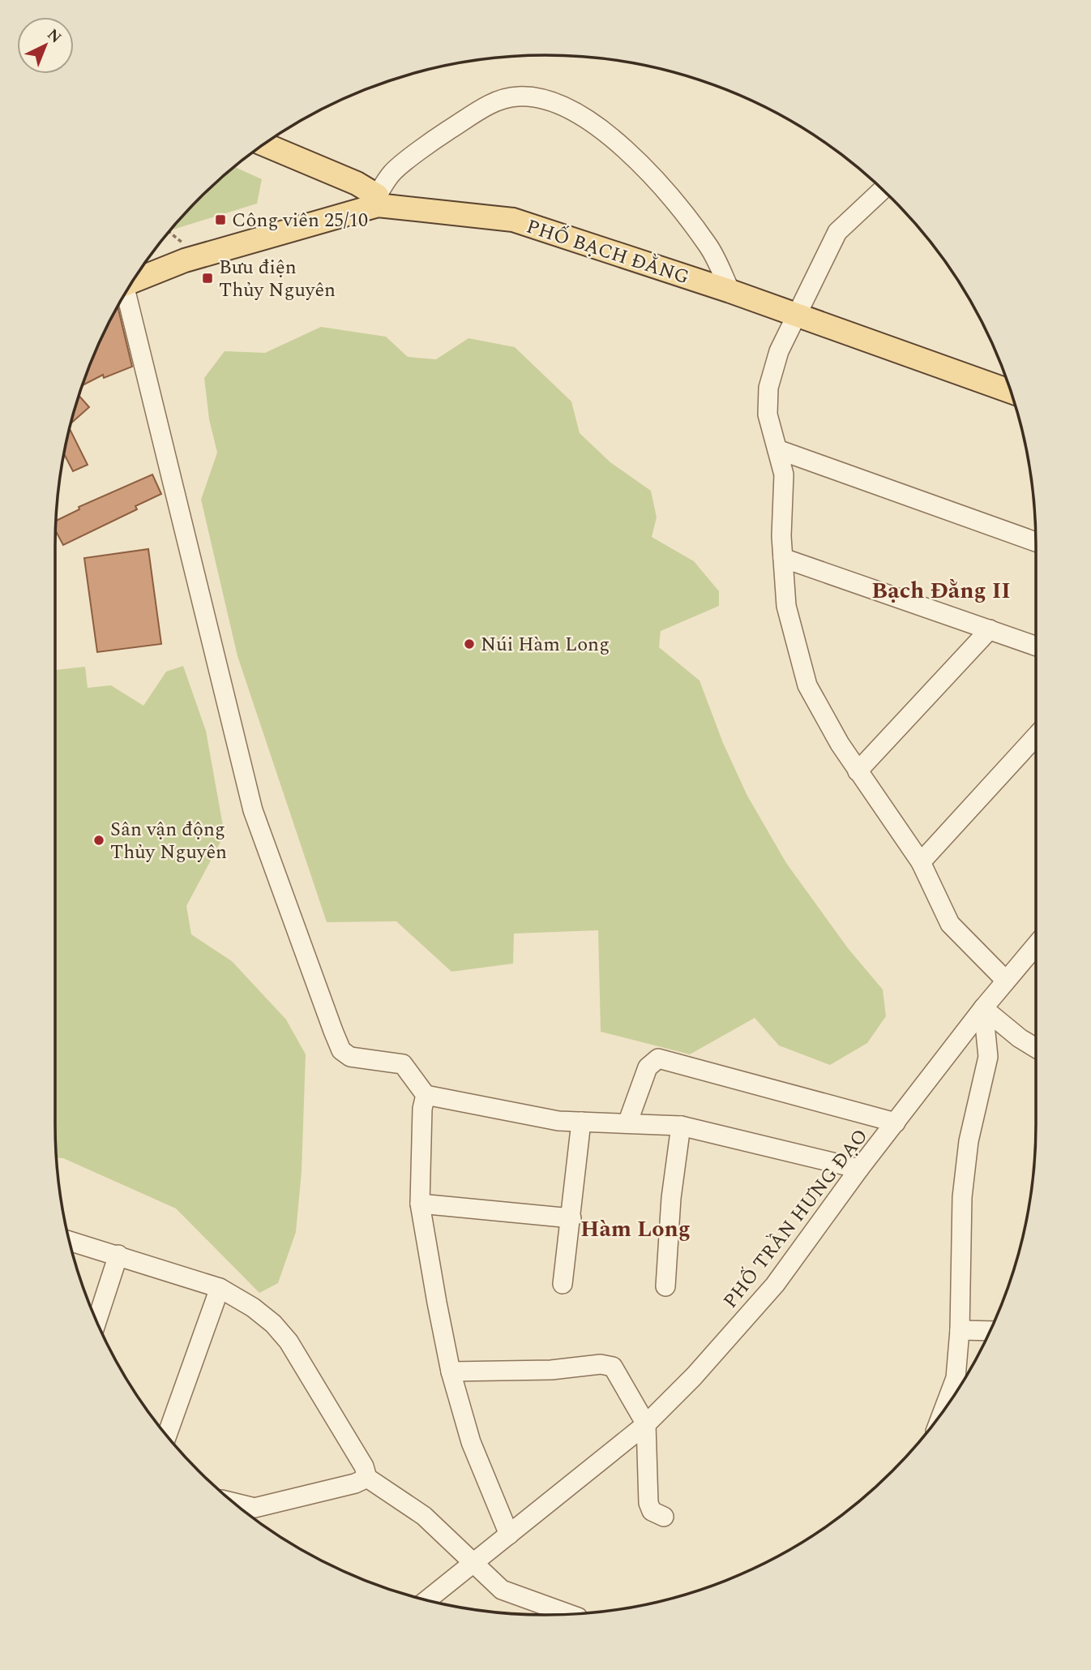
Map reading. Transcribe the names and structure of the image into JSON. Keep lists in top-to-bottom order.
{
  "streets": {
    "main road": ["PHỐ BẠCH ĐẰNG"],
    "street": ["PHỐ TRẦN HƯNG ĐẠO"]
  },
  "districts": ["Bạch Đằng II", "Hàm Long"],
  "places": {
    "transit": ["Công viên 25/10", "Bưu điện Thủy Nguyên"],
    "other": ["Núi Hàm Long", "Sân vận động Thủy Nguyên"]
  },
  "north": "top right"
}
